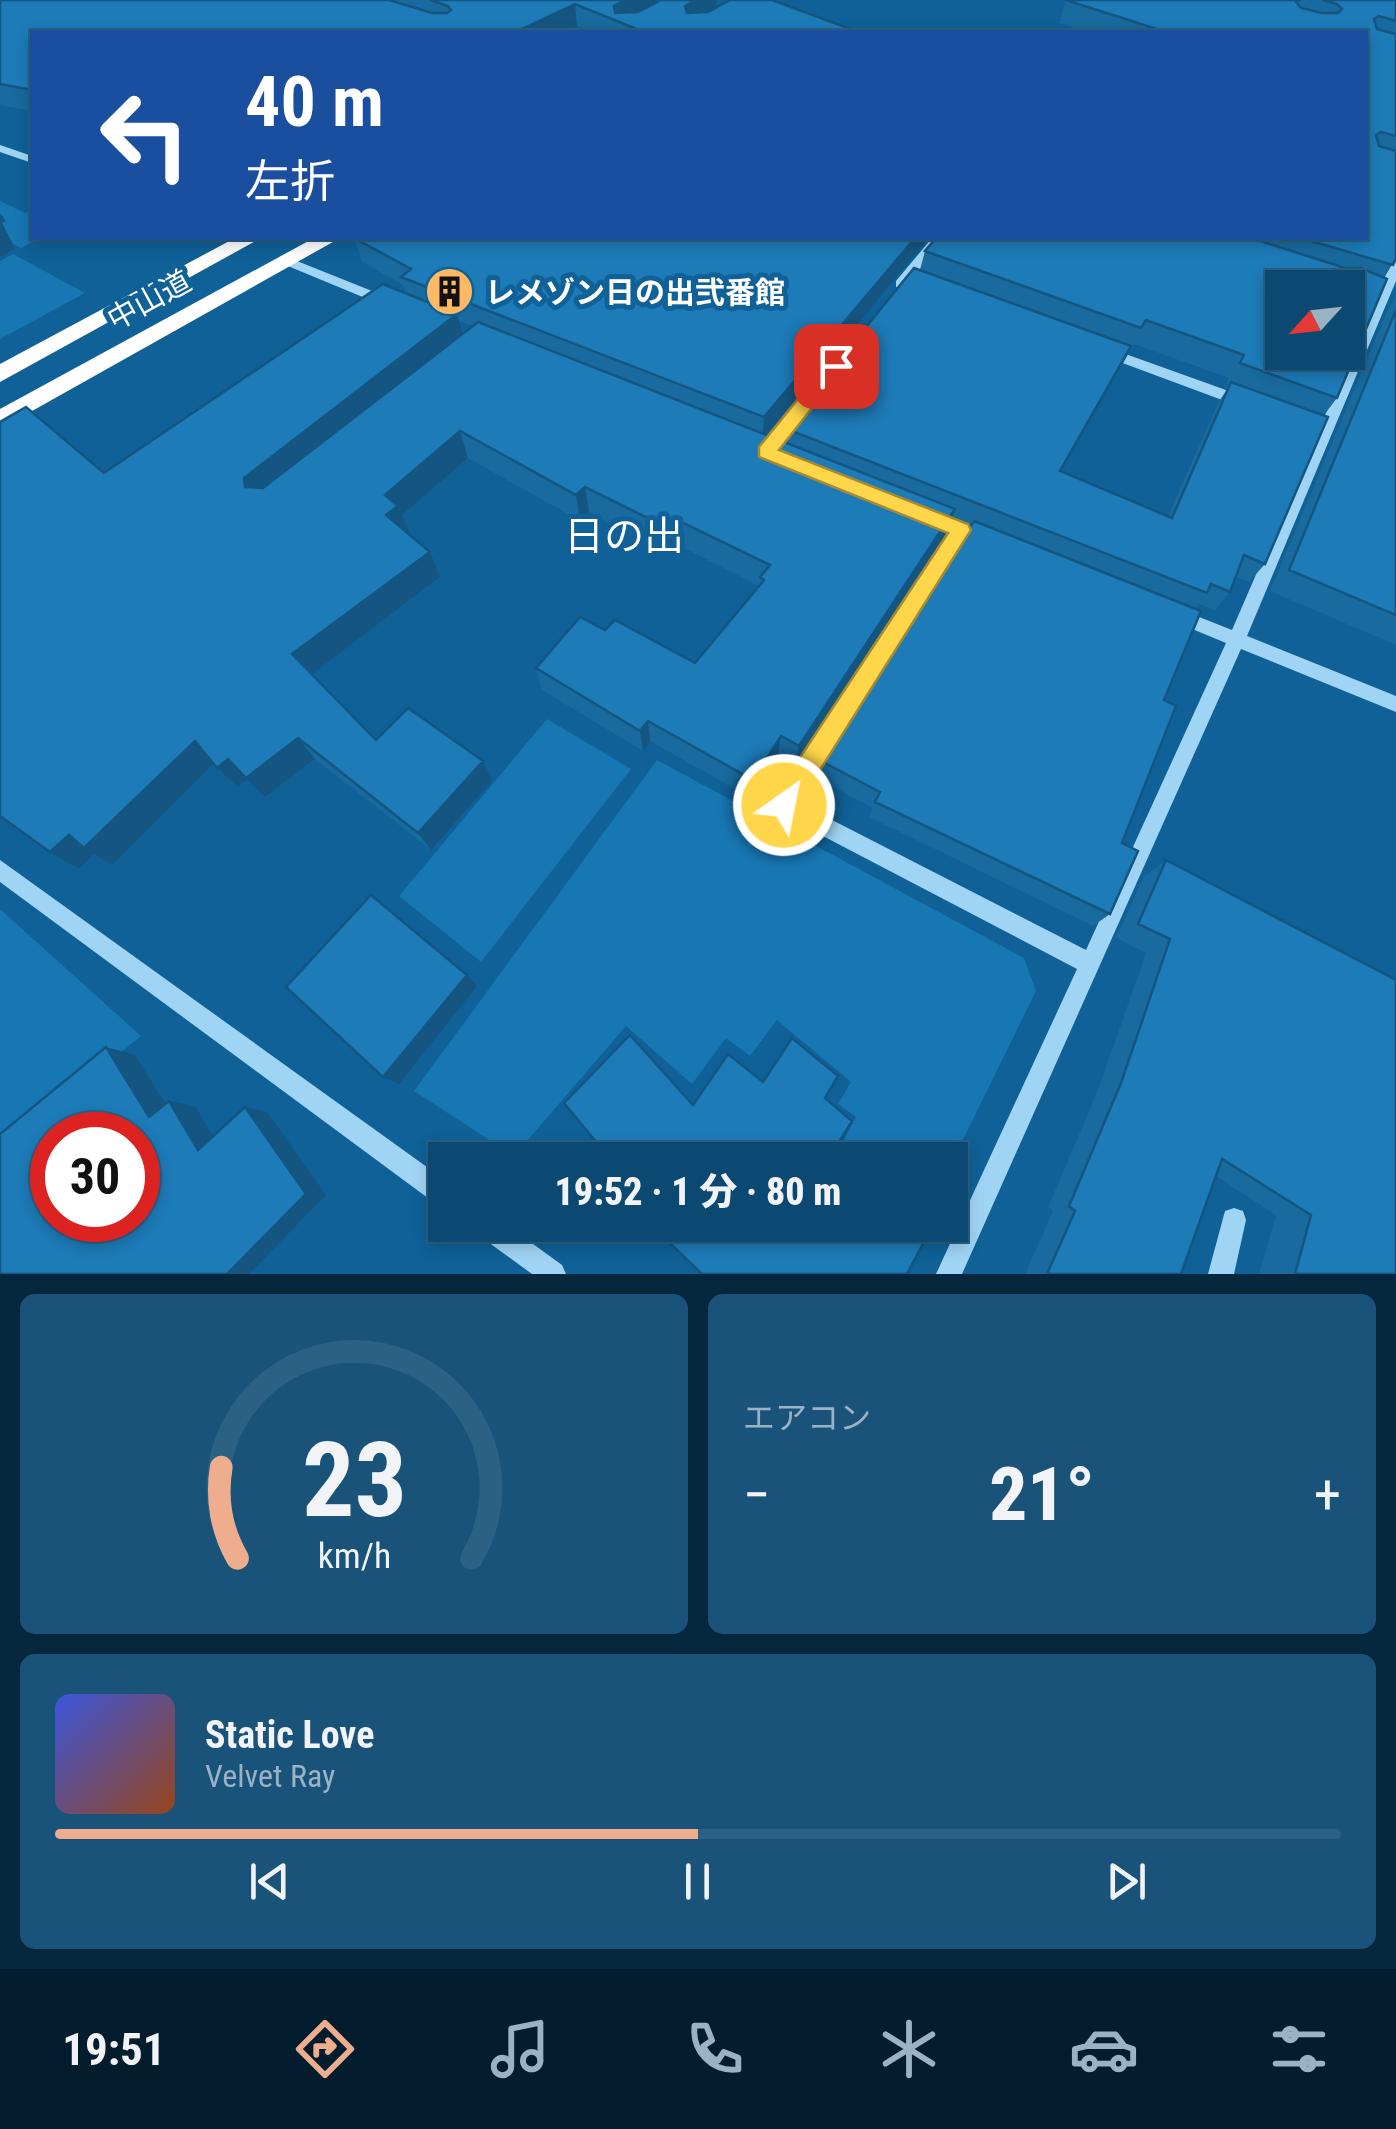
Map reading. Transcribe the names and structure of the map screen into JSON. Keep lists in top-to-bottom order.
{
  "streets": {
    "highway": ["中山道"]
  },
  "districts": ["日の出"],
  "places": {
    "building": ["レメゾン日の出弐番館"]
  },
  "north": "bottom left",
  "page": {
    "turn": ["40 m", "左折"],
    "limit": "30",
    "trip": "19:52 · 1 分 · 80 m",
    "tile": "エアコン",
    "heat": ["−", "21°", "+"],
    "song": ["Static Love", "Velvet Ray"],
    "tabs": "19:51",
    "gauge": ["23", "km/h"]
  }
}
